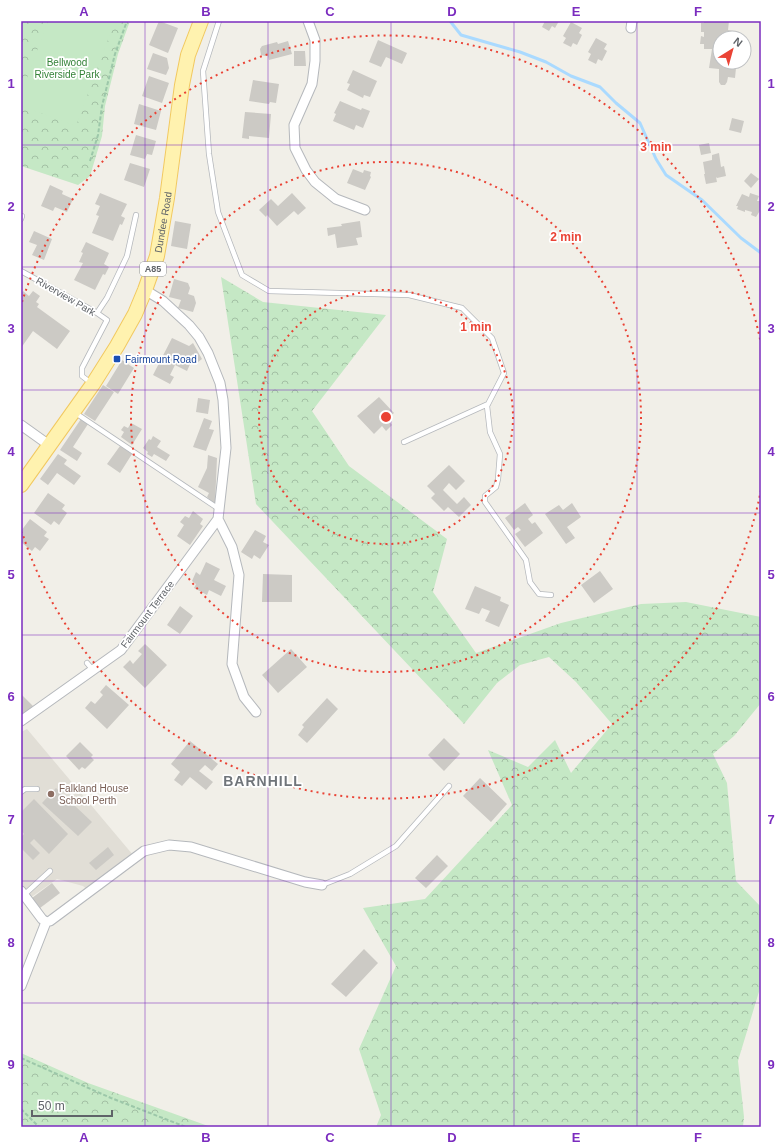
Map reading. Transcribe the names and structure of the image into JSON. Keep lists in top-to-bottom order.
{
  "streets": {
    "main road": ["Dundee Road", "A85"],
    "street": ["Fairmount Terrace"],
    "lane": ["Riverview Park"]
  },
  "crossings": [
    ["Dundee Road", "Riverview Park"]
  ],
  "districts": ["BARNHILL"],
  "parks": ["Bellwood Riverside Park"],
  "places": {
    "transit": ["Fairmount Road"],
    "other": ["Falkland House School Perth"]
  },
  "scale_bar": "50 m",
  "north": "top right",
  "grid": {
    "columns": [
      "A",
      "B",
      "C",
      "D",
      "E",
      "F"
    ],
    "rows": [
      "1",
      "2",
      "3",
      "4",
      "5",
      "6",
      "7",
      "8",
      "9"
    ]
  },
  "rings": ["3 min", "2 min", "1 min"]
}
